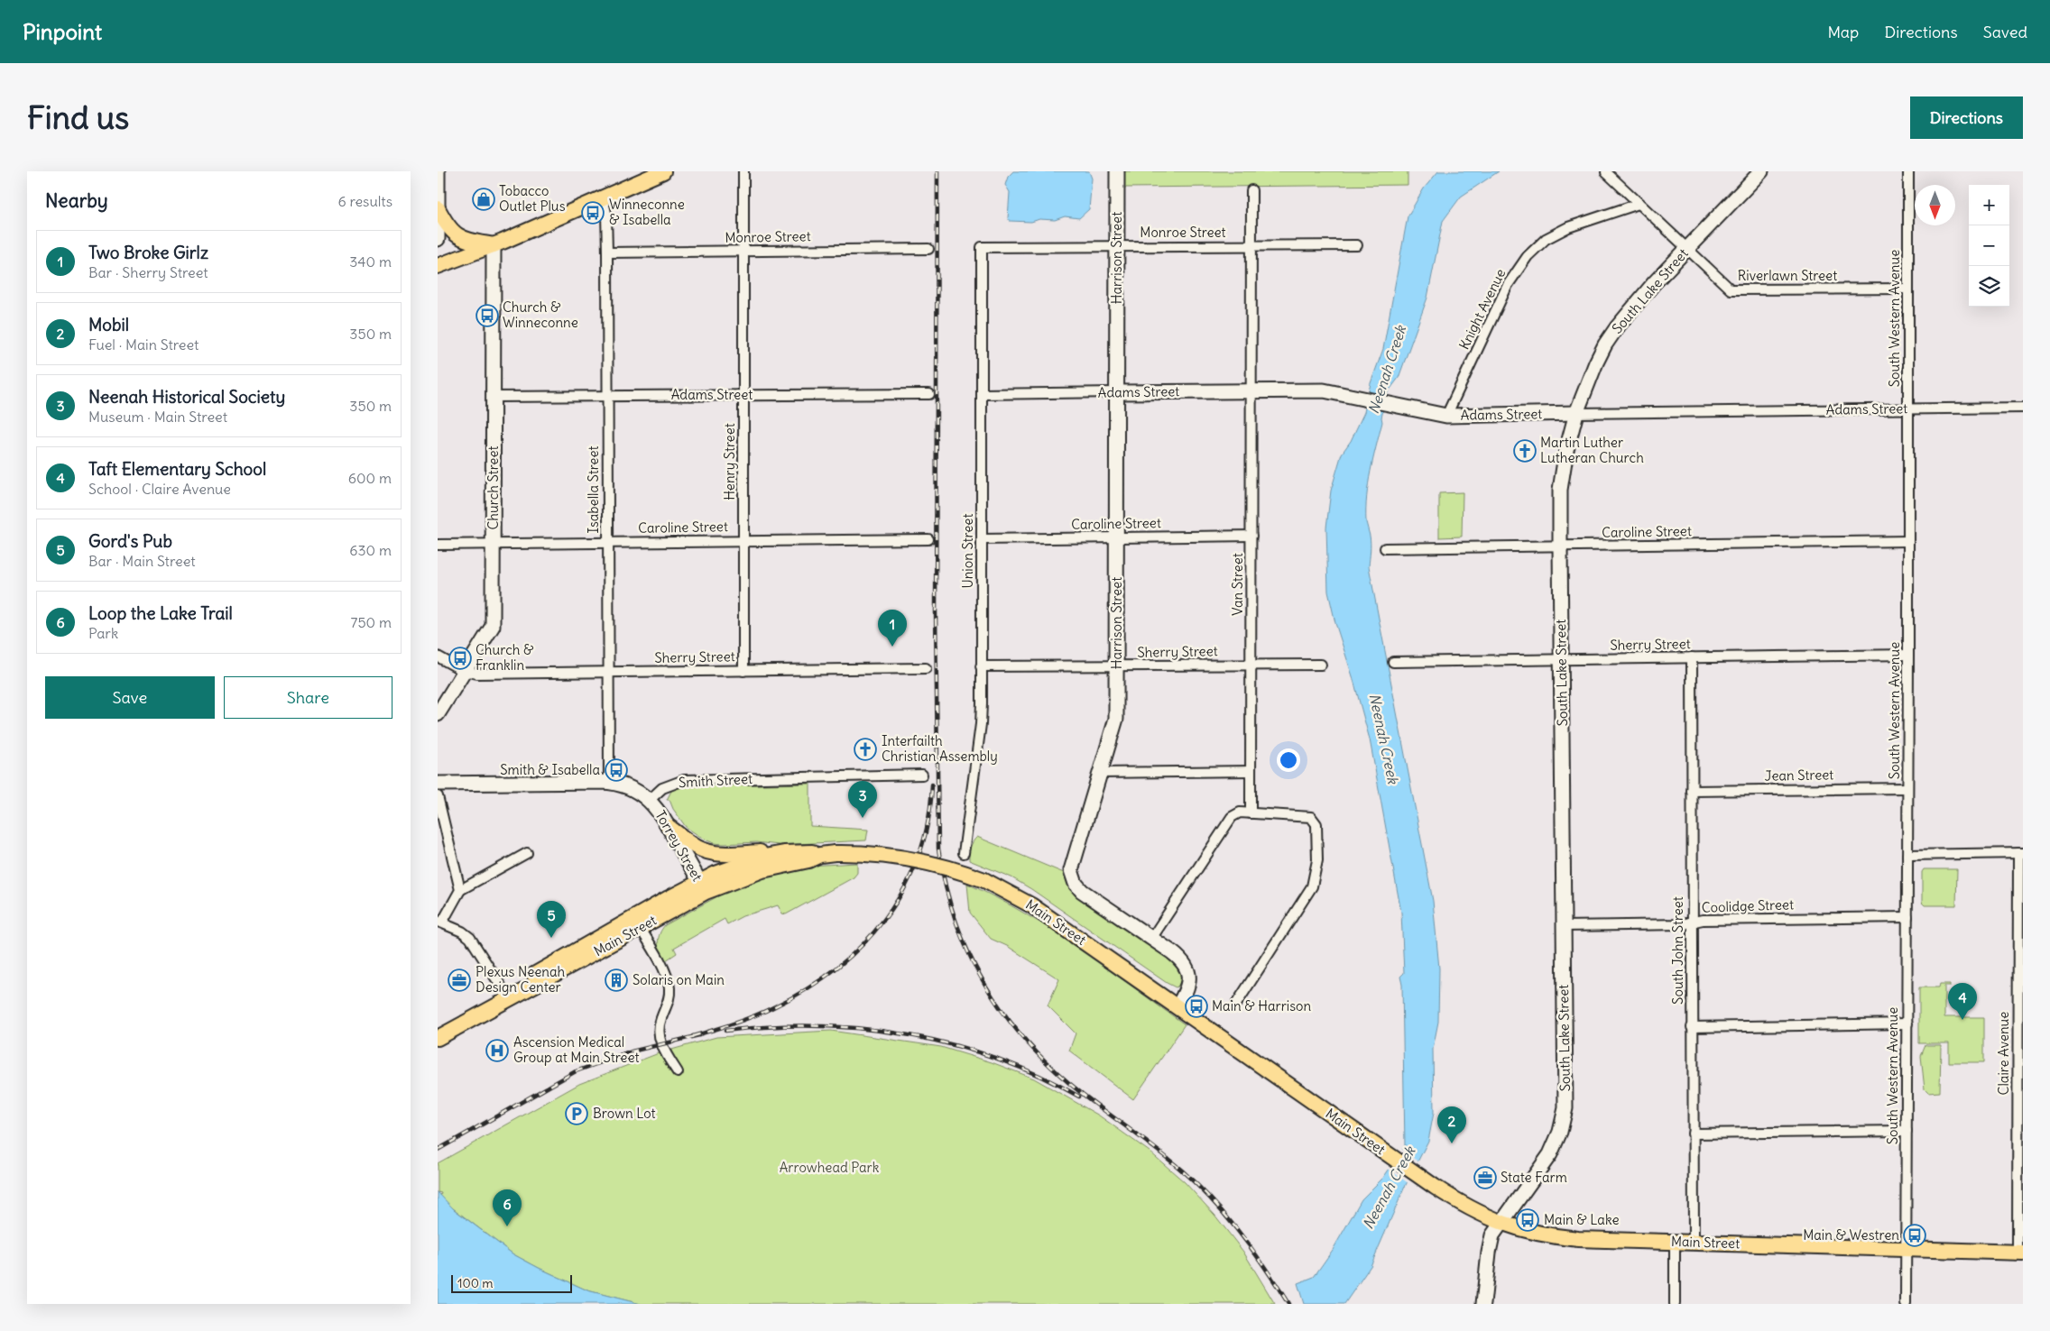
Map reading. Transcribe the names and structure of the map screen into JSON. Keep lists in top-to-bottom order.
{
  "streets": {
    "main road": ["Main Street"],
    "street": [
      "Monroe Street",
      "Harrison Street",
      "Riverlawn Street",
      "South Lake Street",
      "Knight Avenue",
      "South Western Avenue",
      "Adams Street",
      "Henry Street",
      "Church Street",
      "Isabella Street",
      "Caroline Street",
      "Union Street",
      "Van Street",
      "Sherry Street",
      "Jean Street",
      "Smith Street",
      "Torrey Street",
      "Coolidge Street",
      "South John Street",
      "Claire Avenue"
    ]
  },
  "crossings": [
    ["Monroe Street", "Harrison Street"],
    ["Monroe Street", "Henry Street"],
    ["Monroe Street", "Isabella Street"],
    ["Monroe Street", "Union Street"],
    ["Monroe Street", "Van Street"],
    ["Harrison Street", "Adams Street"],
    ["Harrison Street", "Caroline Street"],
    ["Harrison Street", "Sherry Street"],
    ["Harrison Street", "Main Street"],
    ["Riverlawn Street", "South Lake Street"],
    ["Riverlawn Street", "Knight Avenue"],
    ["Riverlawn Street", "South Western Avenue"],
    ["South Lake Street", "Adams Street"],
    ["South Lake Street", "Caroline Street"],
    ["South Lake Street", "Sherry Street"],
    ["South Lake Street", "Coolidge Street"],
    ["South Lake Street", "Main Street"],
    ["Knight Avenue", "Adams Street"],
    ["South Western Avenue", "Adams Street"],
    ["South Western Avenue", "Caroline Street"],
    ["South Western Avenue", "Sherry Street"],
    ["South Western Avenue", "Jean Street"],
    ["South Western Avenue", "Coolidge Street"],
    ["South Western Avenue", "Main Street"],
    ["Adams Street", "Henry Street"],
    ["Adams Street", "Church Street"],
    ["Adams Street", "Isabella Street"],
    ["Adams Street", "Union Street"],
    ["Adams Street", "Van Street"],
    ["Henry Street", "Caroline Street"],
    ["Henry Street", "Sherry Street"],
    ["Church Street", "Caroline Street"],
    ["Church Street", "Sherry Street"],
    ["Isabella Street", "Caroline Street"],
    ["Isabella Street", "Sherry Street"],
    ["Caroline Street", "Union Street"],
    ["Caroline Street", "Van Street"],
    ["Union Street", "Sherry Street"],
    ["Van Street", "Sherry Street"],
    ["Sherry Street", "South John Street"],
    ["Jean Street", "South John Street"],
    ["Smith Street", "Torrey Street"],
    ["Torrey Street", "Main Street"],
    ["Coolidge Street", "South John Street"],
    ["Main Street", "South John Street"],
    ["Main Street", "Claire Avenue"]
  ],
  "water": ["Neenah Creek"],
  "parks": ["Arrowhead Park"],
  "places": {
    "shop": ["Tobacco Outlet Plus"],
    "bus stop": [
      "Winneconne & Isabella",
      "Church & Winneconne",
      "Church & Franklin",
      "Smith & Isabella",
      "Main & Harrison",
      "Main & Lake",
      "Main & Westren"
    ],
    "church": ["Martin Luther Lutheran Church", "Interfailth Christian Assembly"],
    "office": ["Plexus Neenah Design Center", "State Farm"],
    "building": ["Solaris on Main"],
    "hospital": ["Ascension Medical Group at Main Street"],
    "parking": ["Brown Lot"]
  },
  "scale_bar": "100 m",
  "north": "bottom",
  "page": {
    "header": "Pinpoint",
    "nav": ["Map", "Directions", "Saved"],
    "buttons": [
      "Directions",
      ["Save", "Share"]
    ],
    "title": "Find us",
    "heading": ["Nearby", "6 results"],
    "map_buttons": ["+", "−"],
    "list": [
      {
        "mark": "1",
        "name": "Two Broke Girlz",
        "note": "Bar · Sherry Street",
        "value": "340 m"
      },
      {
        "mark": "2",
        "name": "Mobil",
        "note": "Fuel · Main Street",
        "value": "350 m"
      },
      {
        "mark": "3",
        "name": "Neenah Historical Society",
        "note": "Museum · Main Street",
        "value": "350 m"
      },
      {
        "mark": "4",
        "name": "Taft Elementary School",
        "note": "School · Claire Avenue",
        "value": "600 m"
      },
      {
        "mark": "5",
        "name": "Gord's Pub",
        "note": "Bar · Main Street",
        "value": "630 m"
      },
      {
        "mark": "6",
        "name": "Loop the Lake Trail",
        "note": "Park",
        "value": "750 m"
      }
    ],
    "pins": [
      "1",
      "3",
      "5",
      "4",
      "2",
      "6"
    ],
    "scale": "100 m"
  }
}
